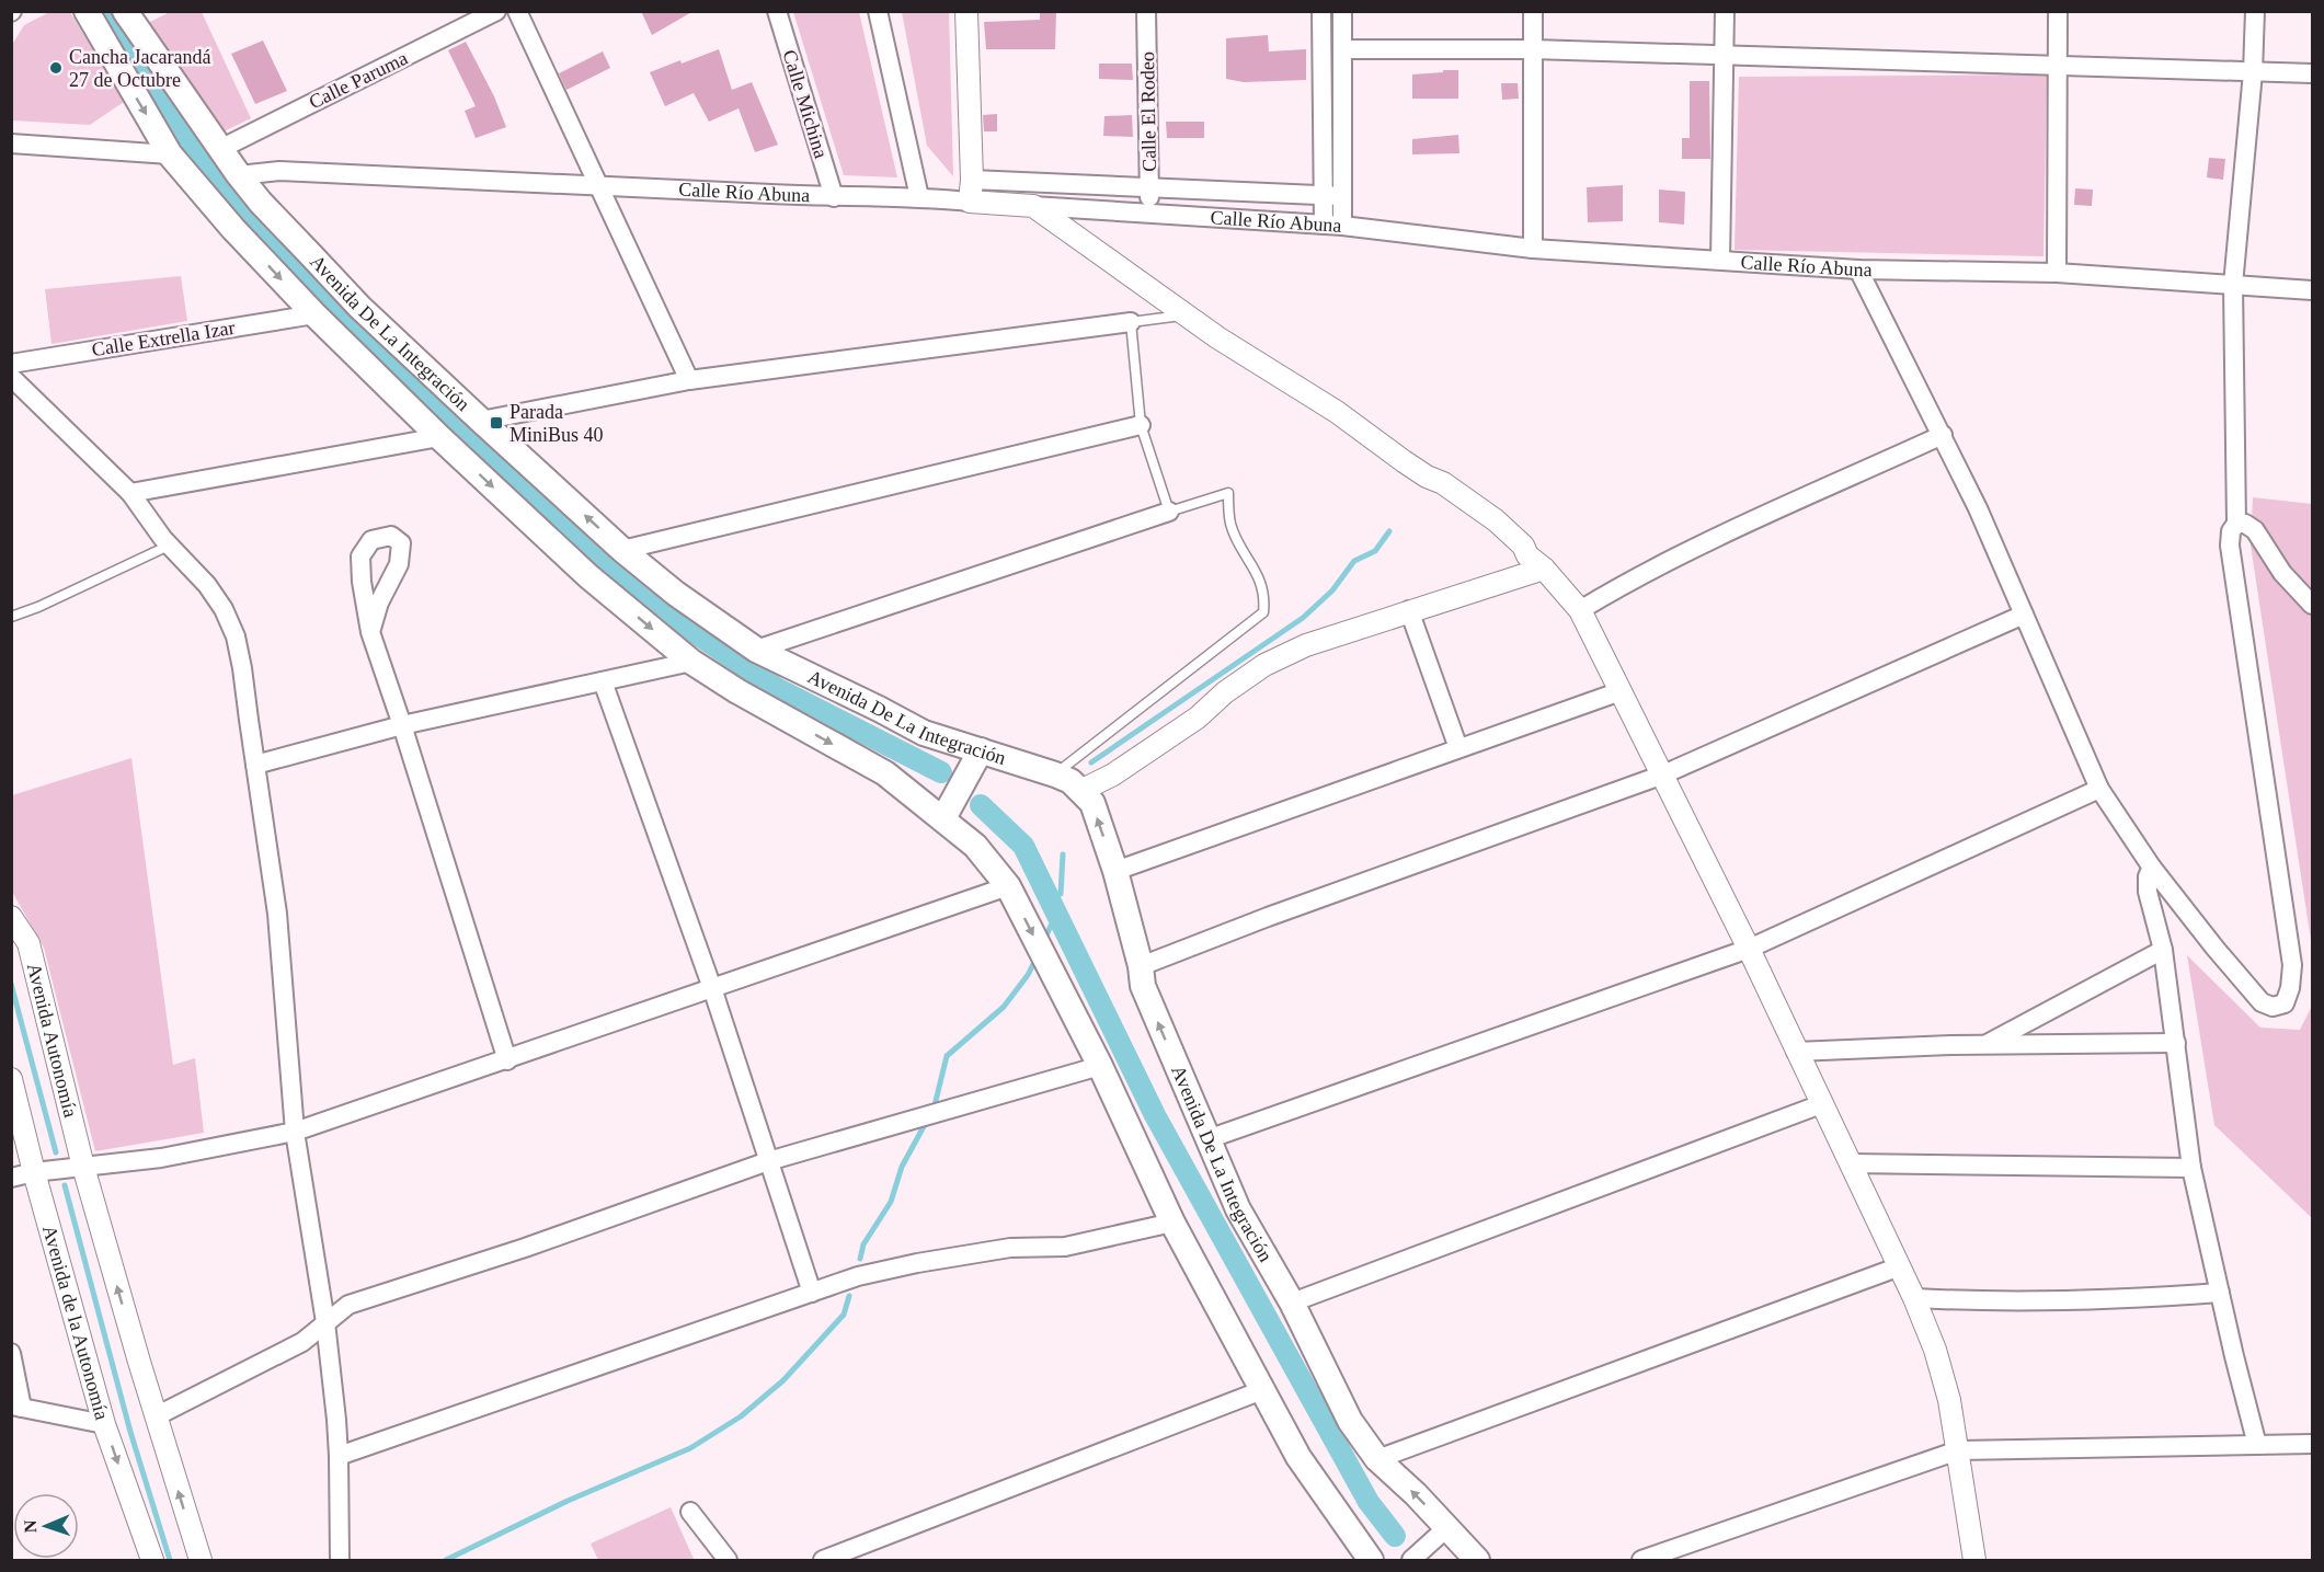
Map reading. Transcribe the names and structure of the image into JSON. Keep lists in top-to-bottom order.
{
  "streets": {
    "main road": ["Avenida De La Integración"],
    "street": [
      "Calle Paruma",
      "Calle Michina",
      "Calle El Rodeo",
      "Calle Río Abuna",
      "Calle Extrella Izar",
      "Avenida Autonomía",
      "Avenida de la Autonomía"
    ]
  },
  "crossings": [
    ["Calle Paruma", "Avenida De La Integración"],
    ["Calle Michina", "Calle Río Abuna"],
    ["Calle El Rodeo", "Calle Río Abuna"],
    ["Calle Río Abuna", "Avenida De La Integración"],
    ["Avenida De La Integración", "Calle Extrella Izar"]
  ],
  "places": {
    "other": ["Cancha Jacarandá 27 de Octubre"],
    "transit": ["Parada MiniBus 40"]
  },
  "north": "left"
}
